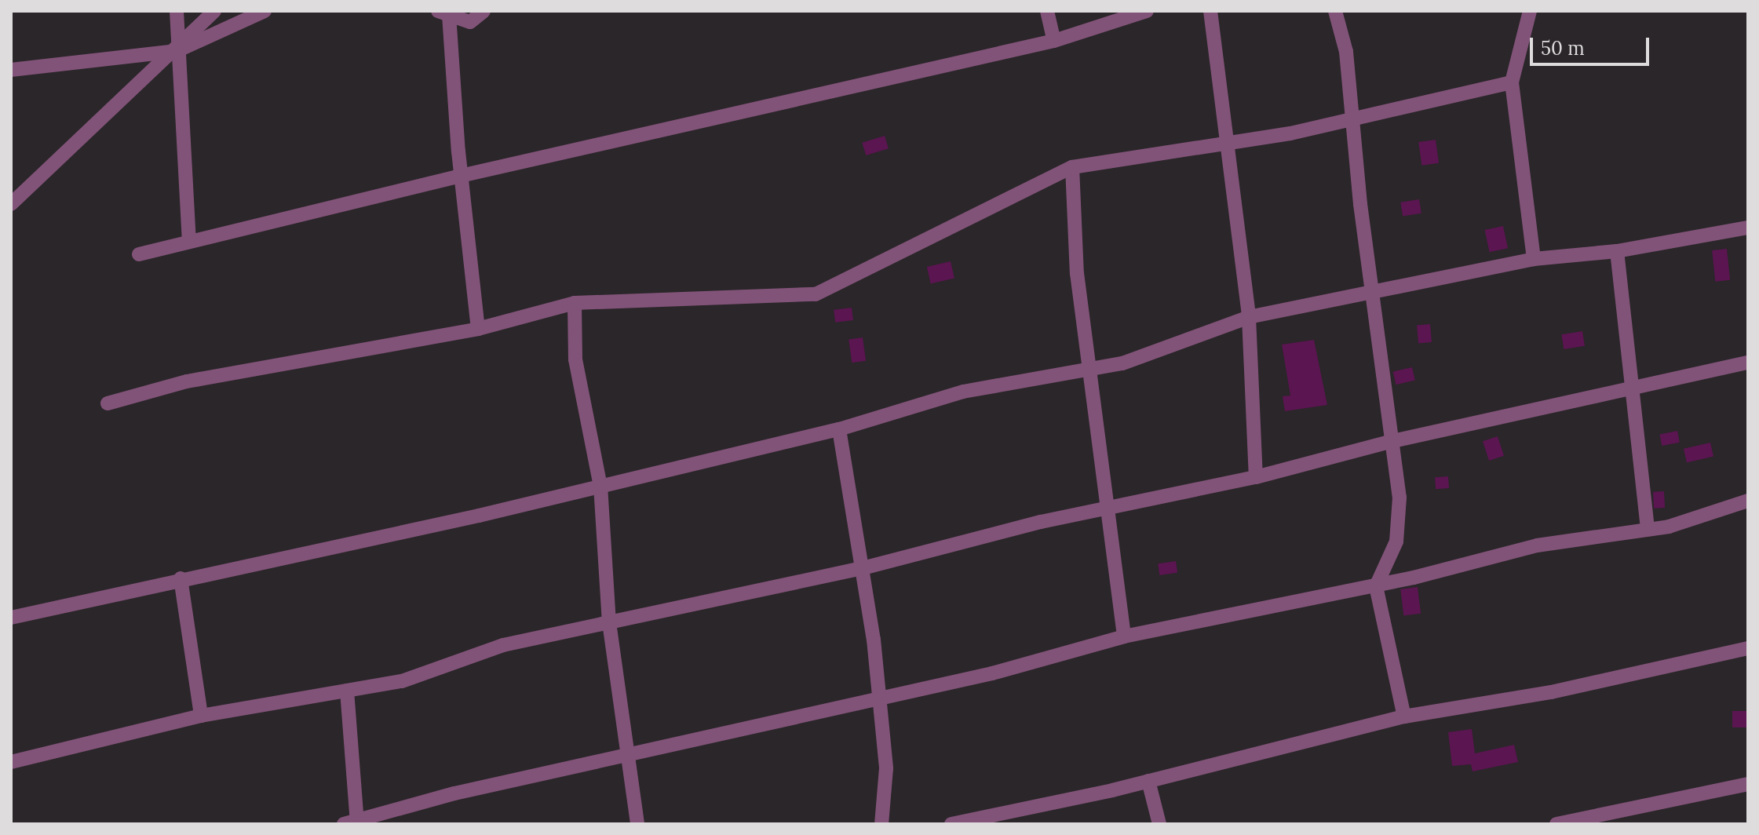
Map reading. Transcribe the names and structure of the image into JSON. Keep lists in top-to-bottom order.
{
  "scale_bar": "50 m"
}
